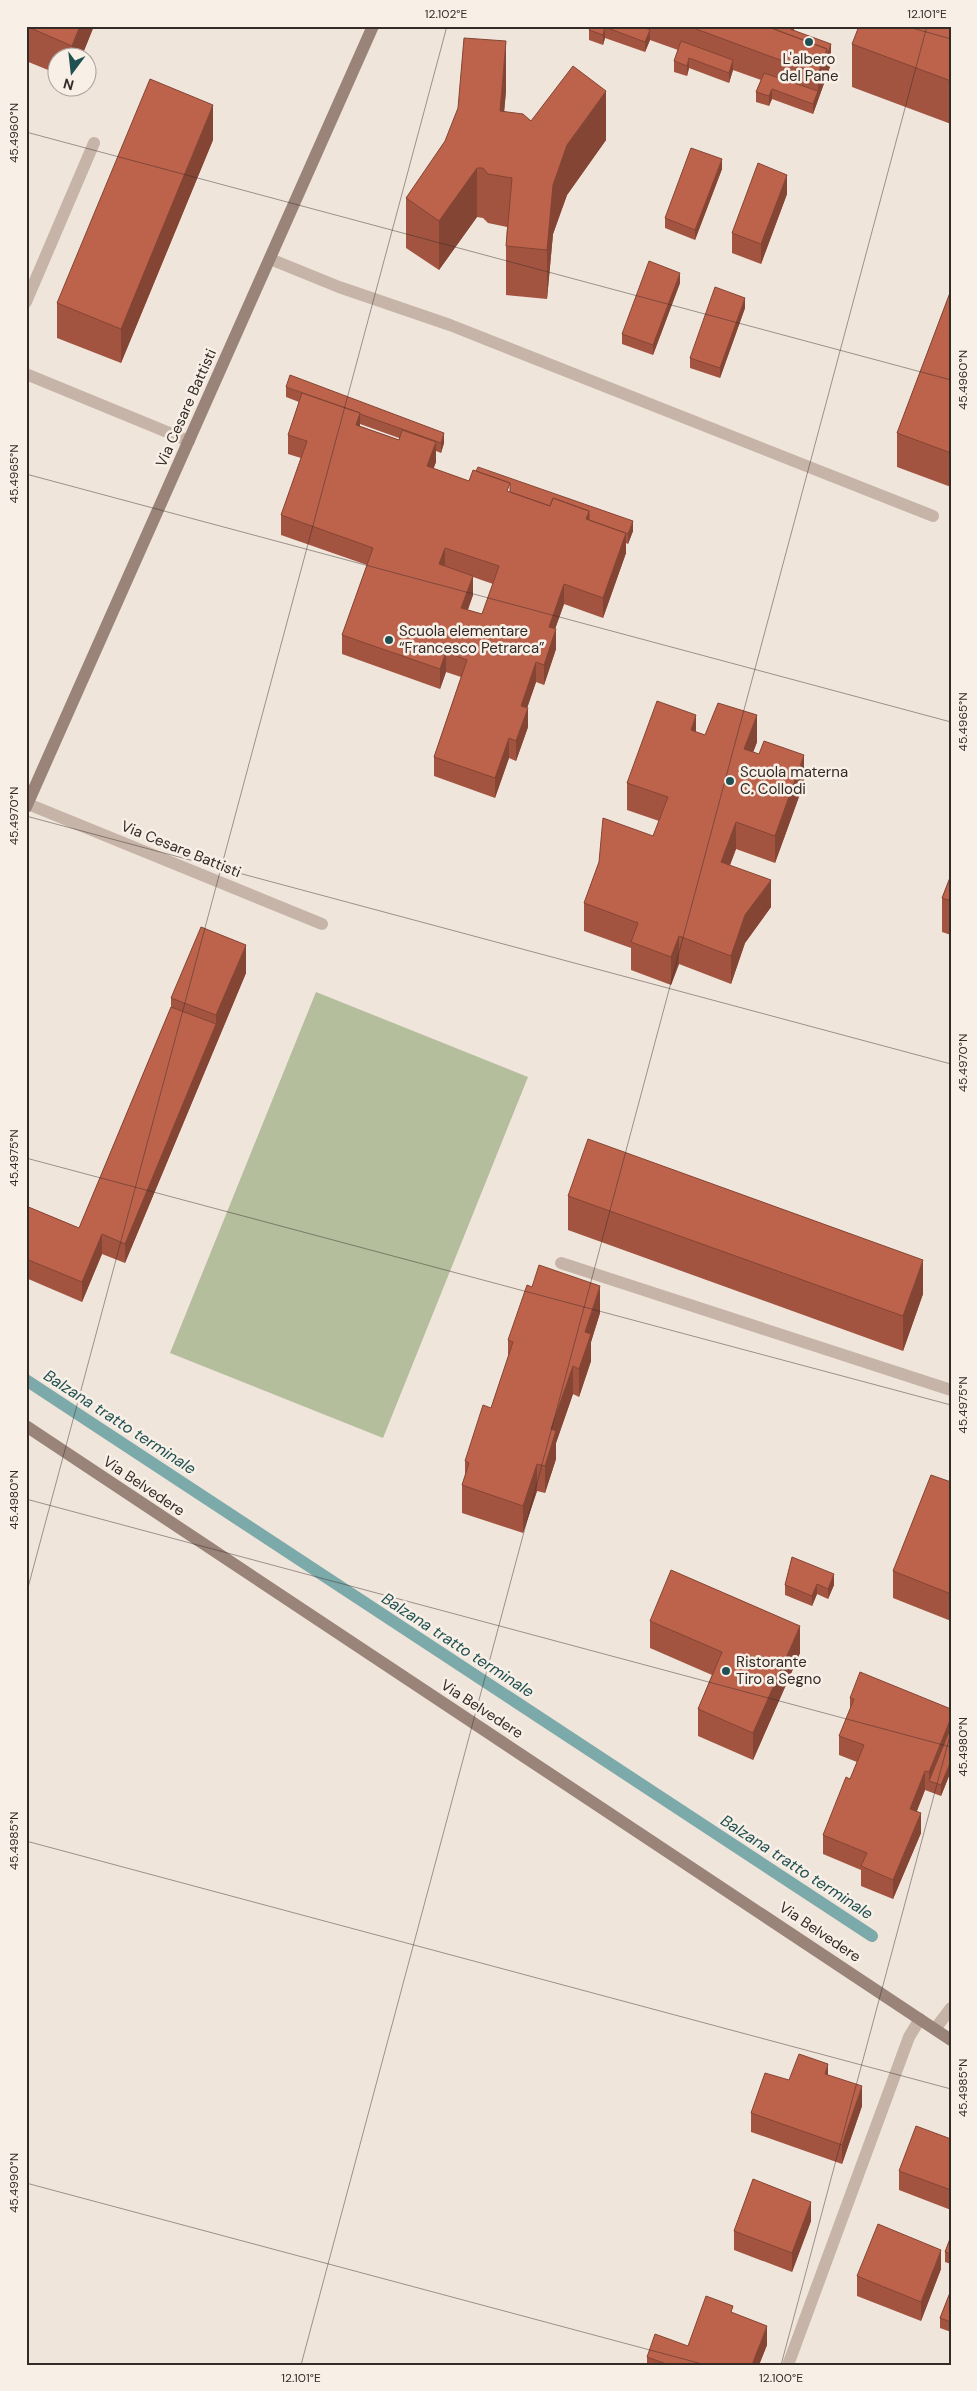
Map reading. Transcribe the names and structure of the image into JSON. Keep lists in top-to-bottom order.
{
  "streets": {
    "street": ["Via Cesare Battisti", "Via Belvedere"]
  },
  "water": ["Balzana tratto terminale"],
  "places": [
    "L'albero del Pane",
    "Scuola elementare “Francesco Petrarca”",
    "Scuola materna C. Collodi",
    "Ristorante Tiro a Segno"
  ],
  "north": "bottom",
  "coordinates": [
    "12.102°E",
    "12.101°E",
    "45.4960°N",
    "45.4965°N",
    "45.4970°N",
    "45.4975°N",
    "45.4980°N",
    "45.4985°N",
    "45.4990°N",
    "12.100°E"
  ]
}
